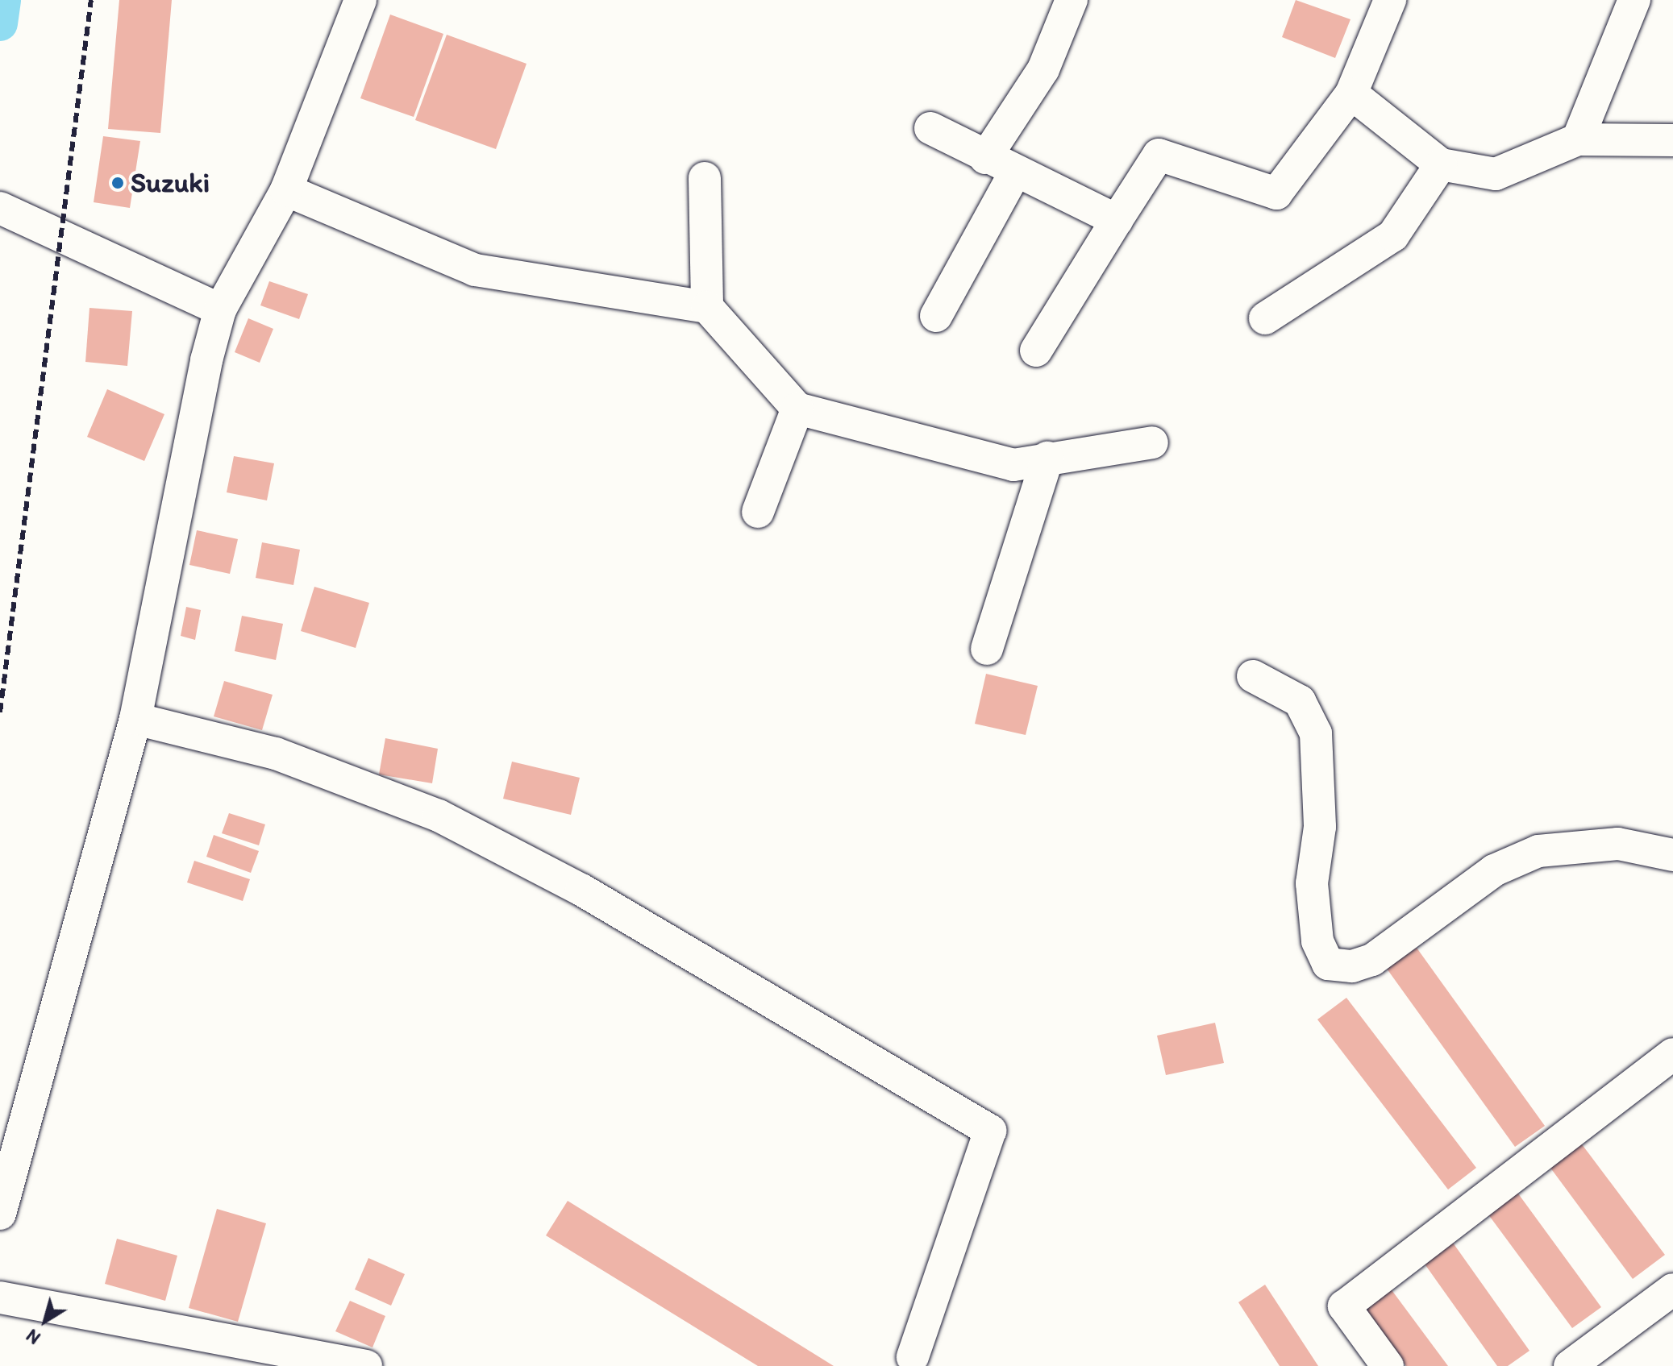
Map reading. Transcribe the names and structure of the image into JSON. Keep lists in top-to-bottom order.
{
  "places": ["Suzuki"],
  "north": "bottom left"
}
